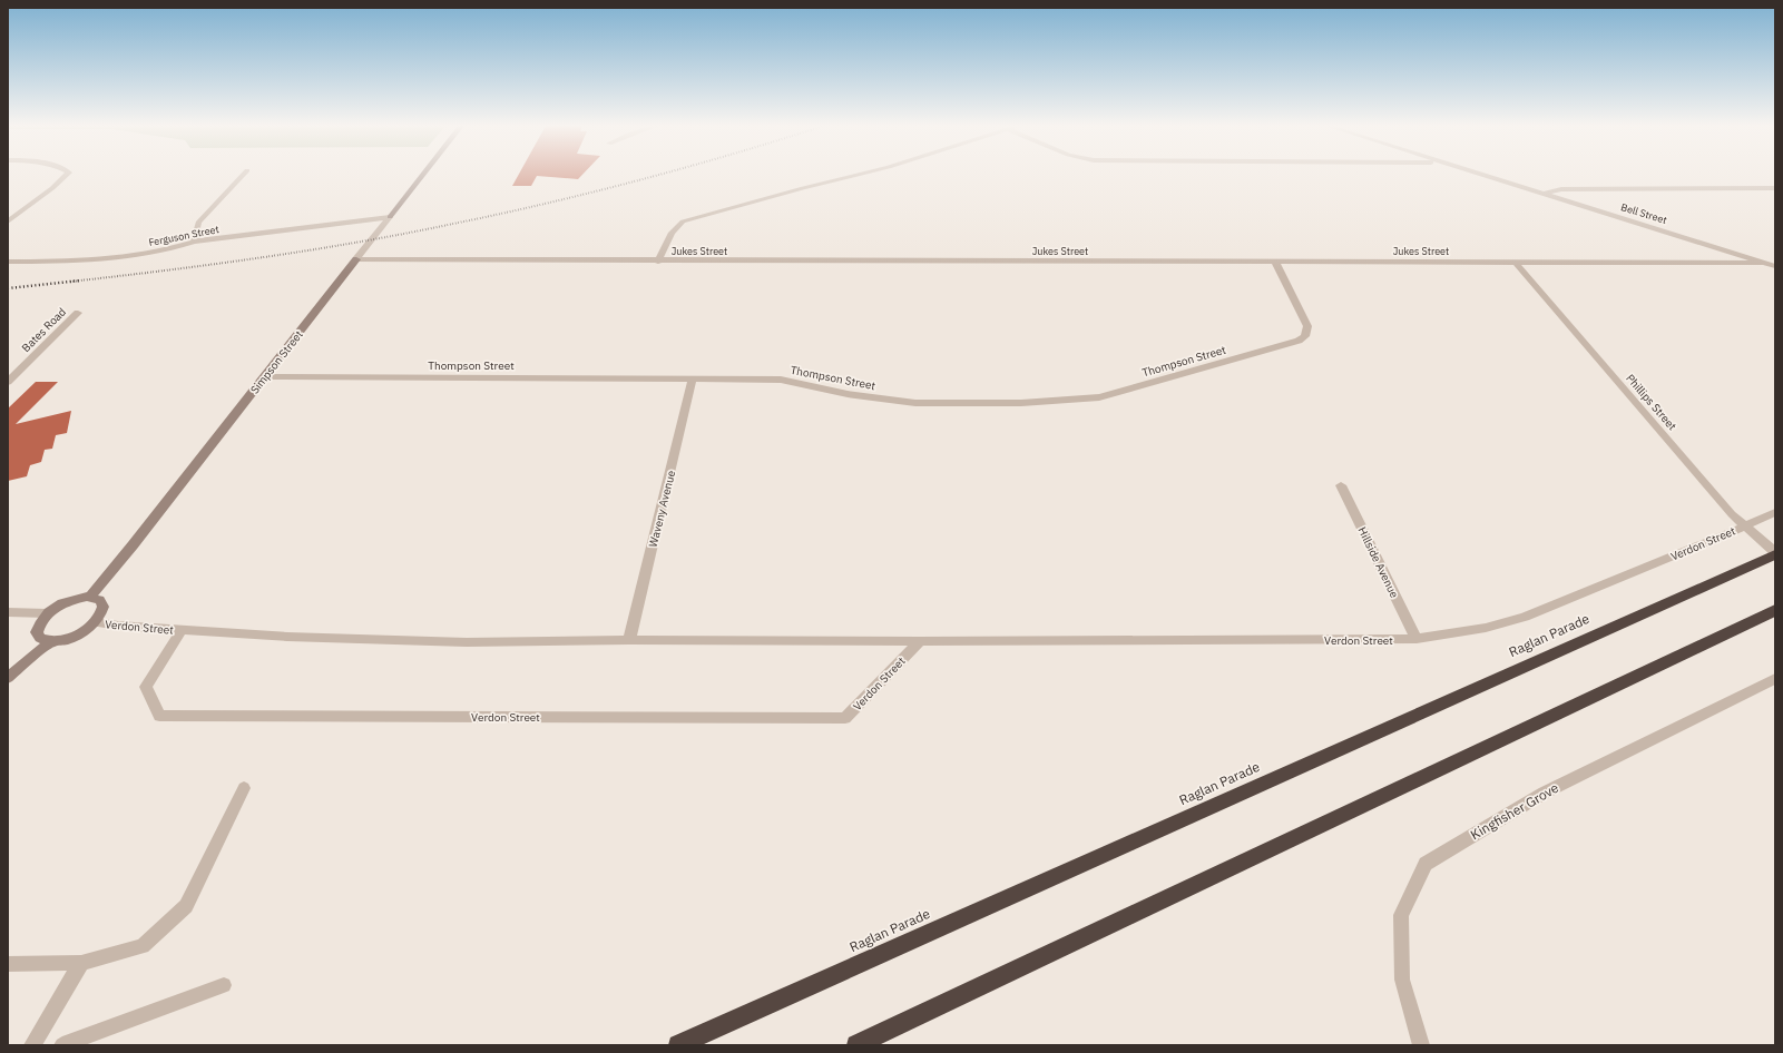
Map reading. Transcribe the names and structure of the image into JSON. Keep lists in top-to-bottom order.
{
  "streets": {
    "highway": ["Raglan Parade"],
    "street": [
      "Bell Street",
      "Ferguson Street",
      "Jukes Street",
      "Bates Road",
      "Thompson Street",
      "Simpson Street",
      "Phillips Street",
      "Waveny Avenue",
      "Verdon Street",
      "Hillside Avenue",
      "Kingfisher Grove"
    ]
  },
  "crossings": [
    ["Bell Street", "Jukes Street"],
    ["Ferguson Street", "Simpson Street"],
    ["Jukes Street", "Thompson Street"],
    ["Jukes Street", "Simpson Street"],
    ["Jukes Street", "Phillips Street"],
    ["Thompson Street", "Simpson Street"],
    ["Thompson Street", "Waveny Avenue"],
    ["Phillips Street", "Verdon Street"],
    ["Phillips Street", "Raglan Parade"],
    ["Waveny Avenue", "Verdon Street"],
    ["Verdon Street", "Hillside Avenue"]
  ]
}
